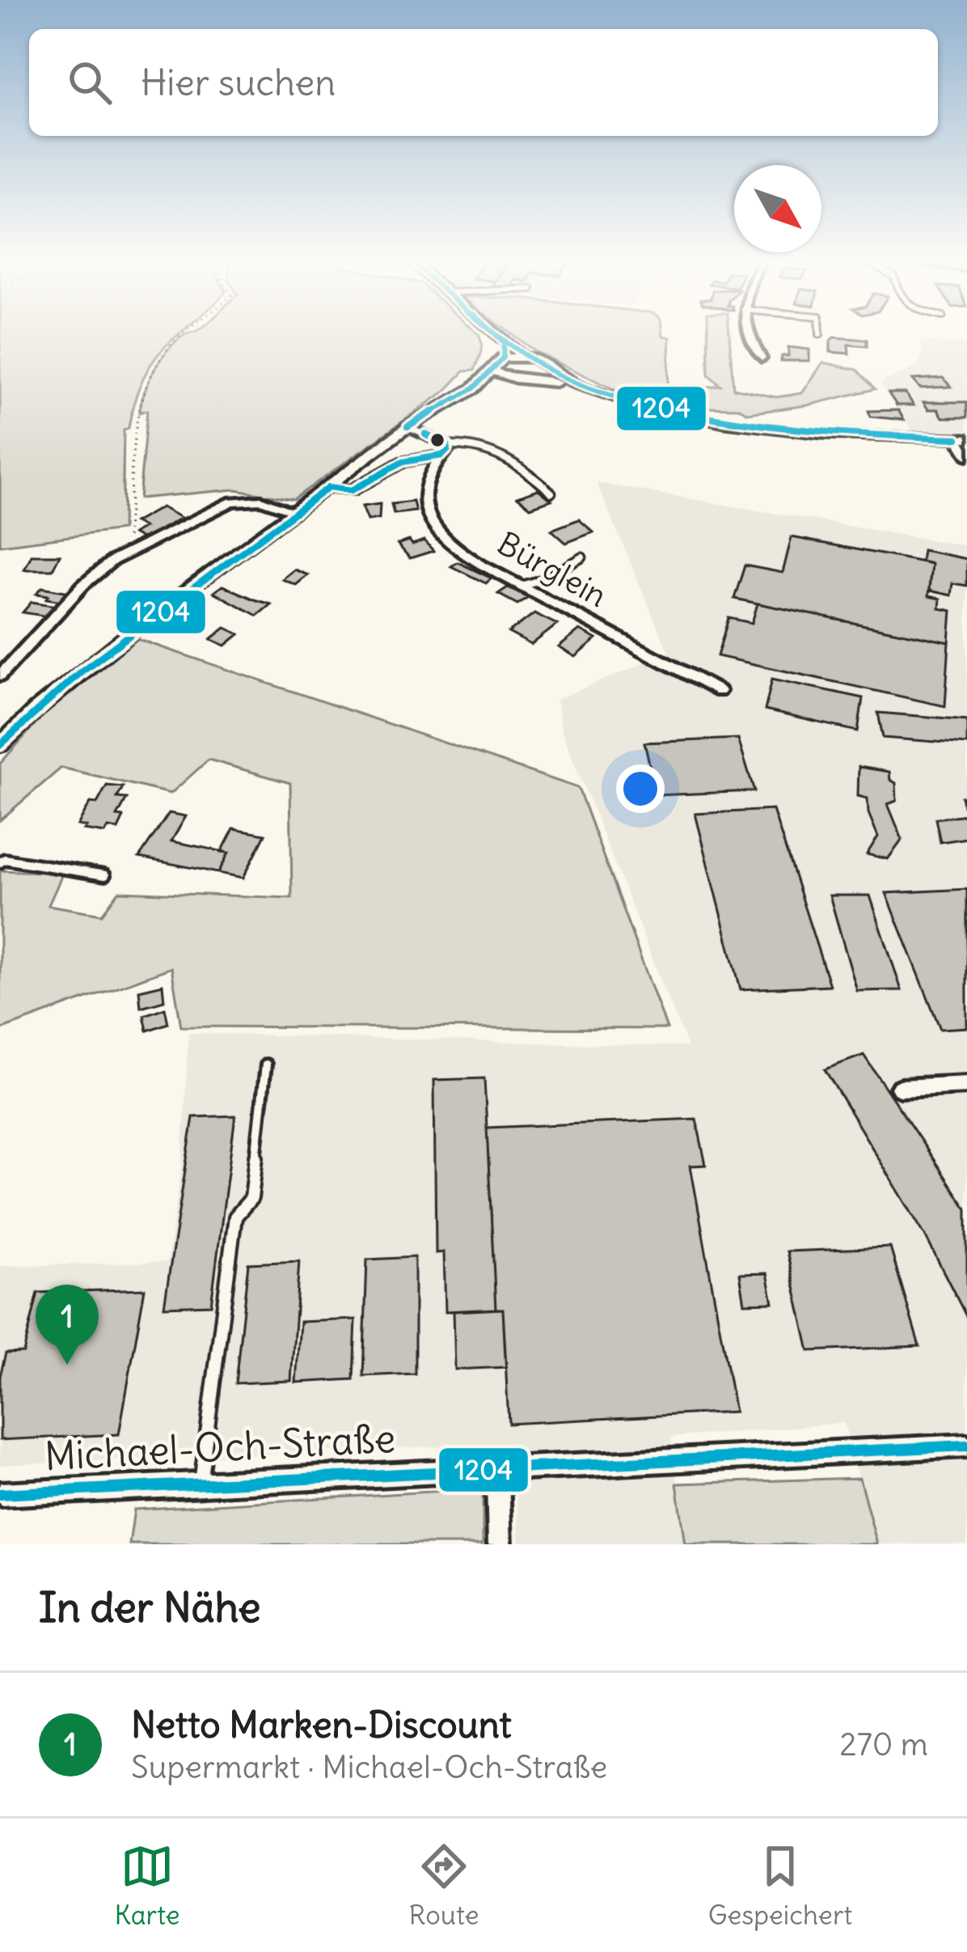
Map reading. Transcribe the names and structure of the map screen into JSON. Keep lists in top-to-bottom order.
{
  "streets": {
    "street": ["Bürglein", "Michael-Och-Straße"]
  },
  "lines": ["transit line 1204"],
  "north": "bottom right",
  "page": {
    "search": "Hier suchen",
    "pins": "1",
    "heading": "In der Nähe",
    "list": [
      {
        "mark": "1",
        "name": "Netto Marken-Discount",
        "note": "Supermarkt · Michael-Och-Straße",
        "value": "270 m"
      }
    ],
    "nav": ["Karte", "Route", "Gespeichert"]
  }
}
